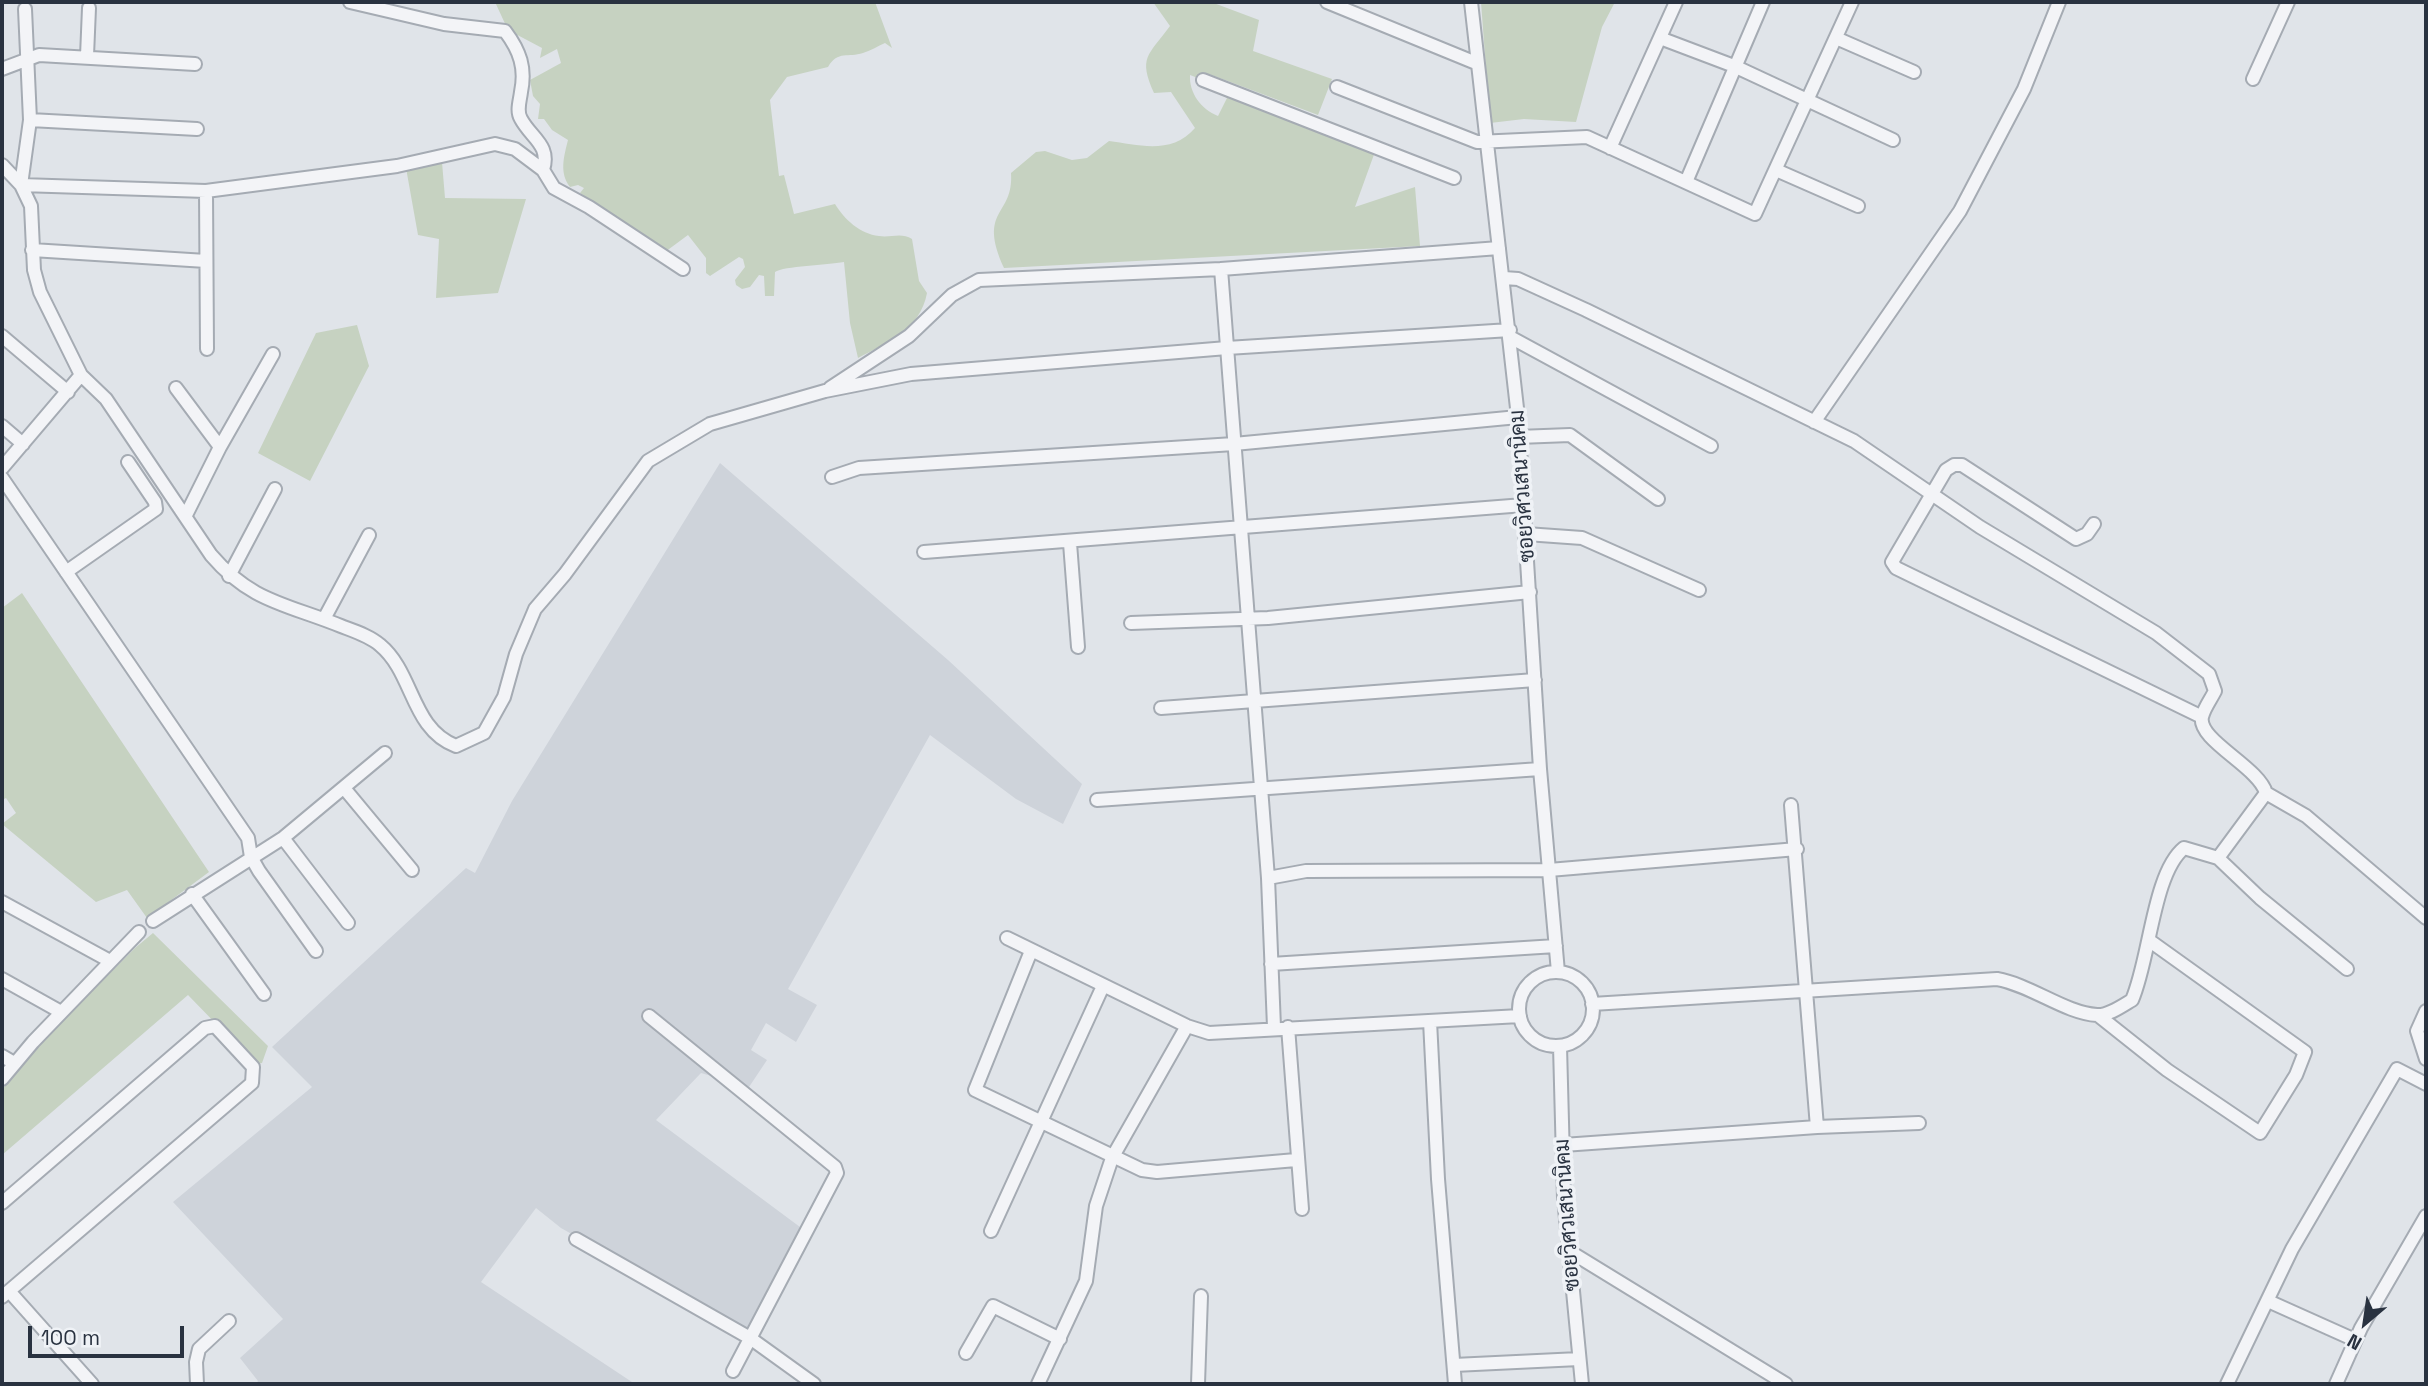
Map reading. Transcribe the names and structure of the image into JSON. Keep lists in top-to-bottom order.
{
  "streets": {
    "street": ["ซอยวิศวเสนานิคม"]
  },
  "scale_bar": "100 m",
  "north": "bottom left"
}
